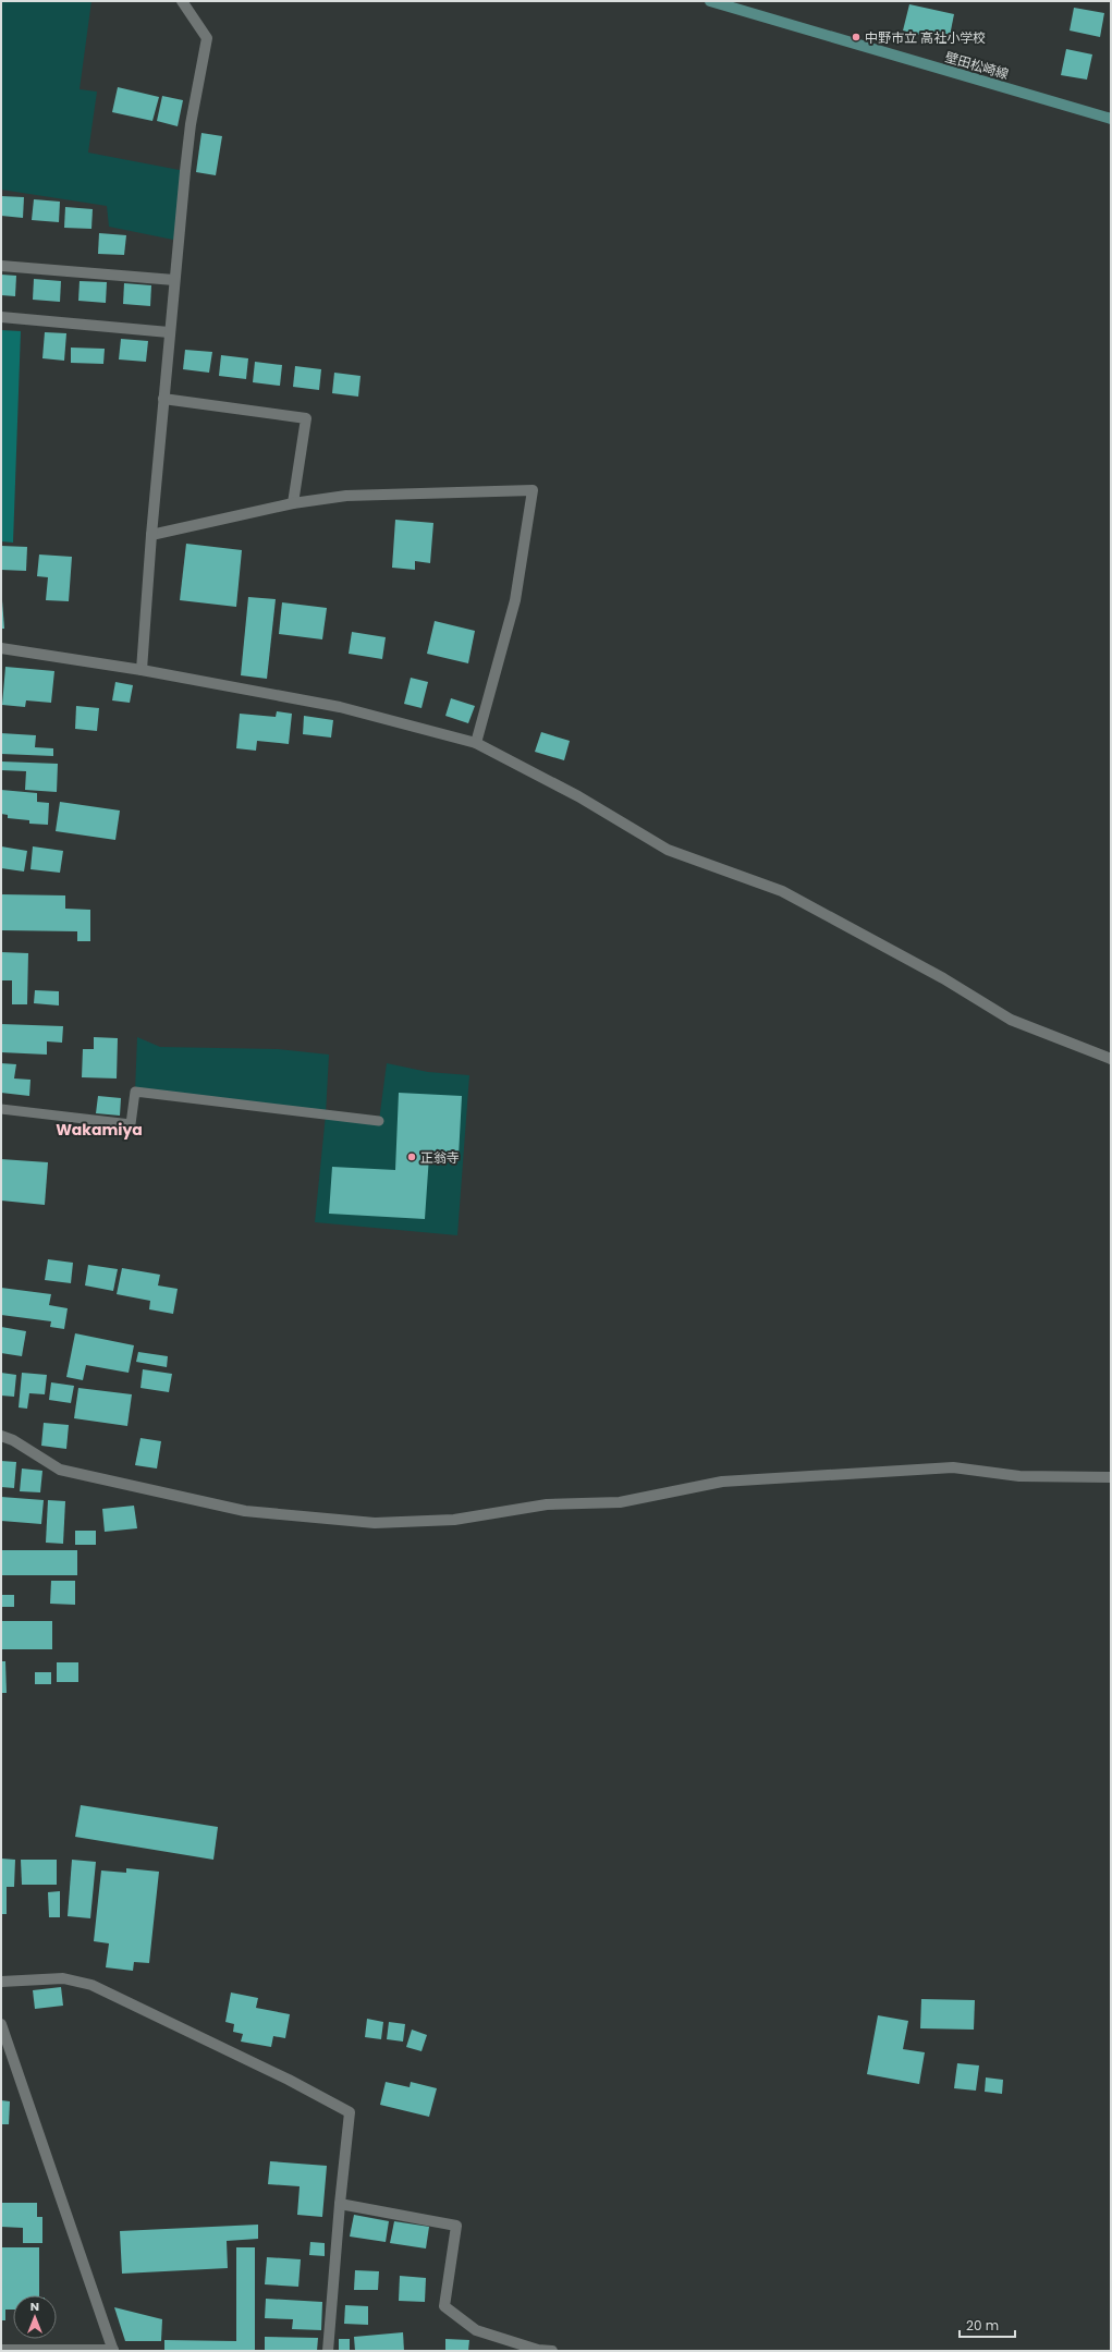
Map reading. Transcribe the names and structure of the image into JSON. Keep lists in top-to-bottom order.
{
  "streets": {
    "main road": ["壁田松崎線"]
  },
  "districts": ["Wakamiya"],
  "places": ["中野市立 高社小学校", "正翁寺"],
  "scale_bar": "20 m",
  "north": "top"
}
